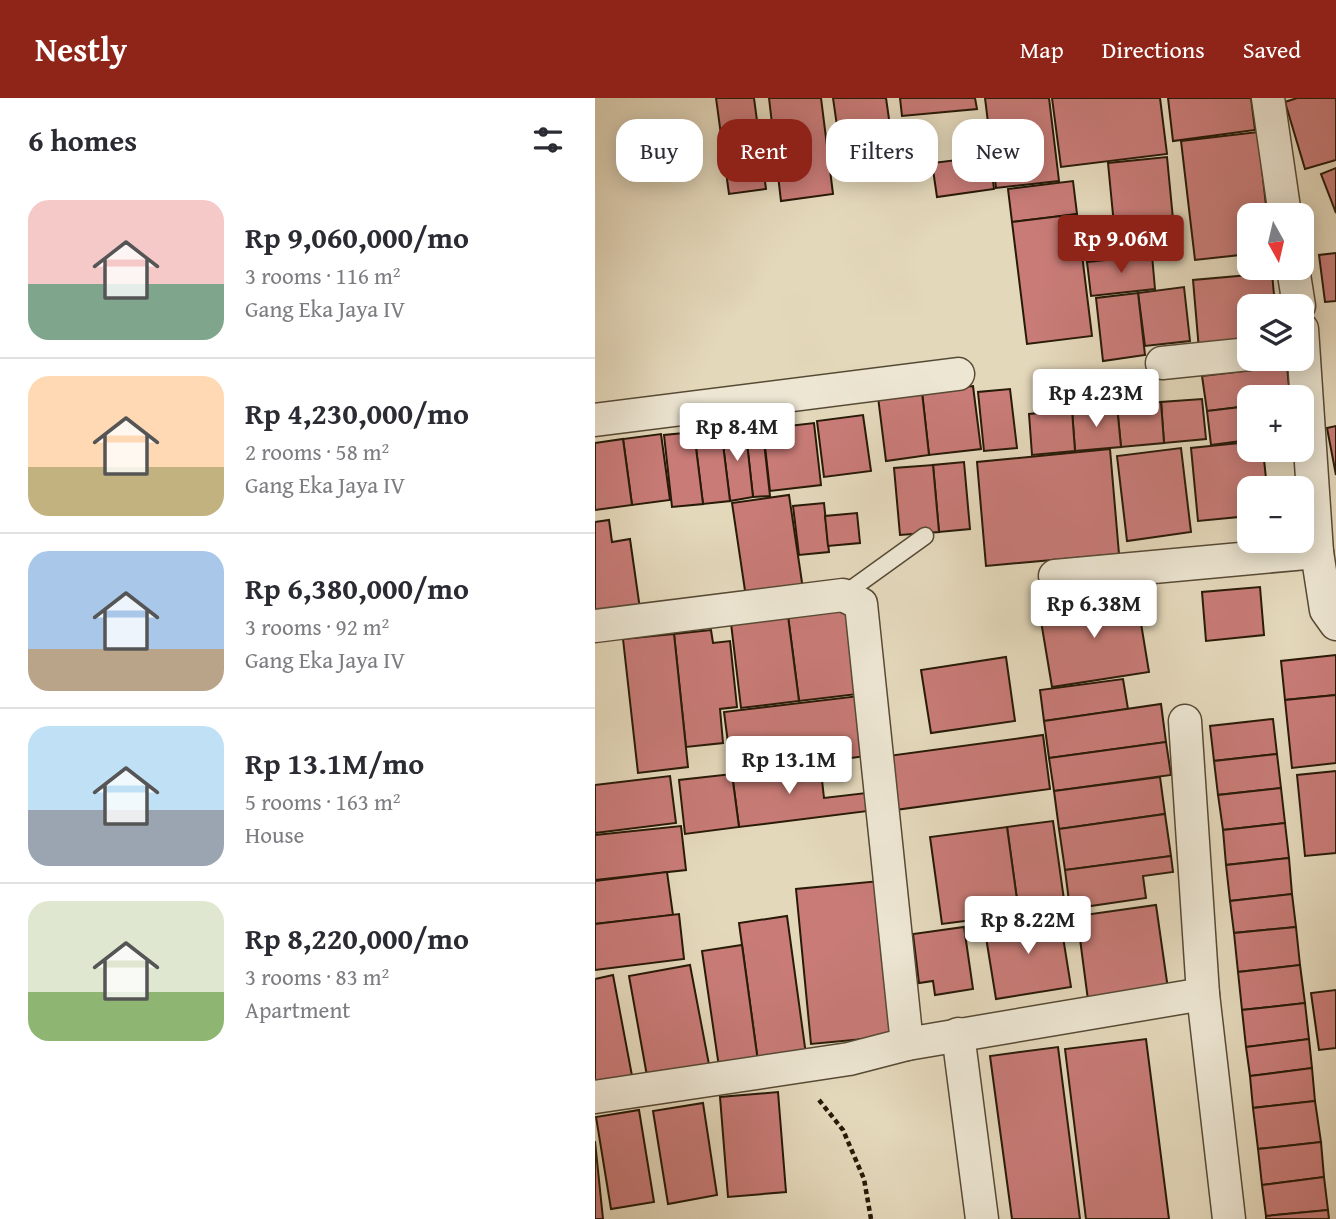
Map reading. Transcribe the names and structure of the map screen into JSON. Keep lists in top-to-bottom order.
{
  "north": "bottom",
  "page": {
    "header": "Nestly",
    "nav": ["Map", "Directions", "Saved"],
    "heading": "6 homes",
    "chip": [
      "Buy",
      "Rent",
      "Filters",
      "New"
    ],
    "list": [
      {
        "name": "Rp 9,060,000/mo",
        "note": "3 rooms · 116 m² · Gang Eka Jaya IV"
      },
      {
        "name": "Rp 4,230,000/mo",
        "note": "2 rooms · 58 m² · Gang Eka Jaya IV"
      },
      {
        "name": "Rp 6,380,000/mo",
        "note": "3 rooms · 92 m² · Gang Eka Jaya IV"
      },
      {
        "name": "Rp 13.1M/mo",
        "note": "5 rooms · 163 m² · House"
      },
      {
        "name": "Rp 8,220,000/mo",
        "note": "3 rooms · 83 m² · Apartment"
      }
    ],
    "map_buttons": ["+", "−"],
    "price": [
      "Rp 9.06M",
      "Rp 4.23M",
      "Rp 8.4M",
      "Rp 6.38M",
      "Rp 13.1M",
      "Rp 8.22M"
    ]
  }
}
